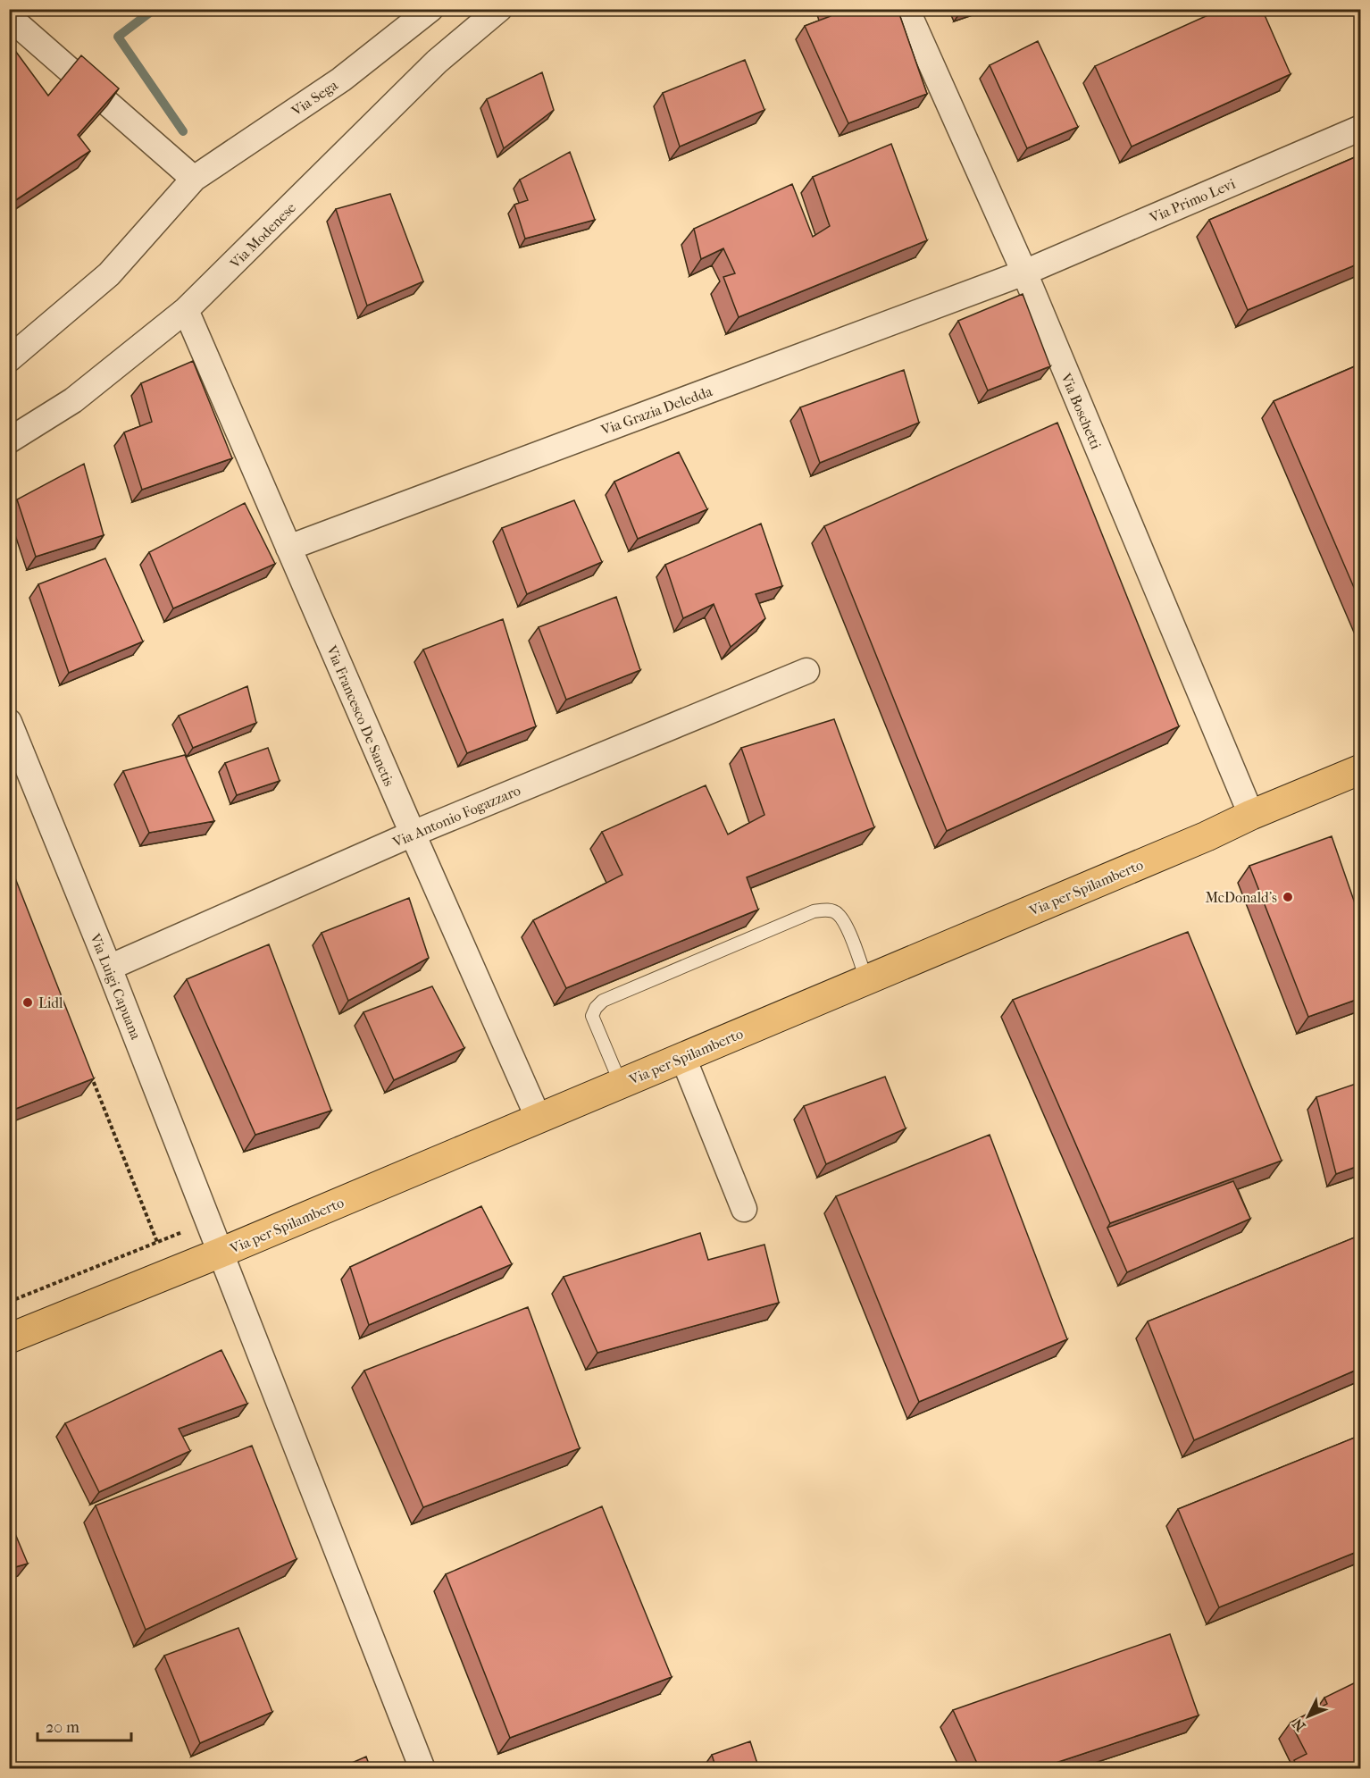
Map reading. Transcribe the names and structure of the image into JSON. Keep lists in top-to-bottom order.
{
  "streets": {
    "main road": ["Via per Spilamberto"],
    "street": [
      "Via Sega",
      "Via Primo Levi",
      "Via Modenese",
      "Via Grazia Deledda",
      "Via Boschetti",
      "Via Francesco De Sanctis",
      "Via Antonio Fogazzaro",
      "Via Luigi Capuana"
    ]
  },
  "crossings": [
    ["Via Primo Levi", "Via Grazia Deledda"],
    ["Via Primo Levi", "Via Boschetti"],
    ["Via Modenese", "Via Francesco De Sanctis"],
    ["Via Grazia Deledda", "Via Boschetti"],
    ["Via Grazia Deledda", "Via Francesco De Sanctis"],
    ["Via Boschetti", "Via per Spilamberto"],
    ["Via Francesco De Sanctis", "Via Antonio Fogazzaro"],
    ["Via Francesco De Sanctis", "Via per Spilamberto"],
    ["Via Antonio Fogazzaro", "Via Luigi Capuana"],
    ["Via per Spilamberto", "Via Luigi Capuana"]
  ],
  "places": ["McDonald's", "Lidl"],
  "scale_bar": "20 m",
  "north": "bottom left"
}
